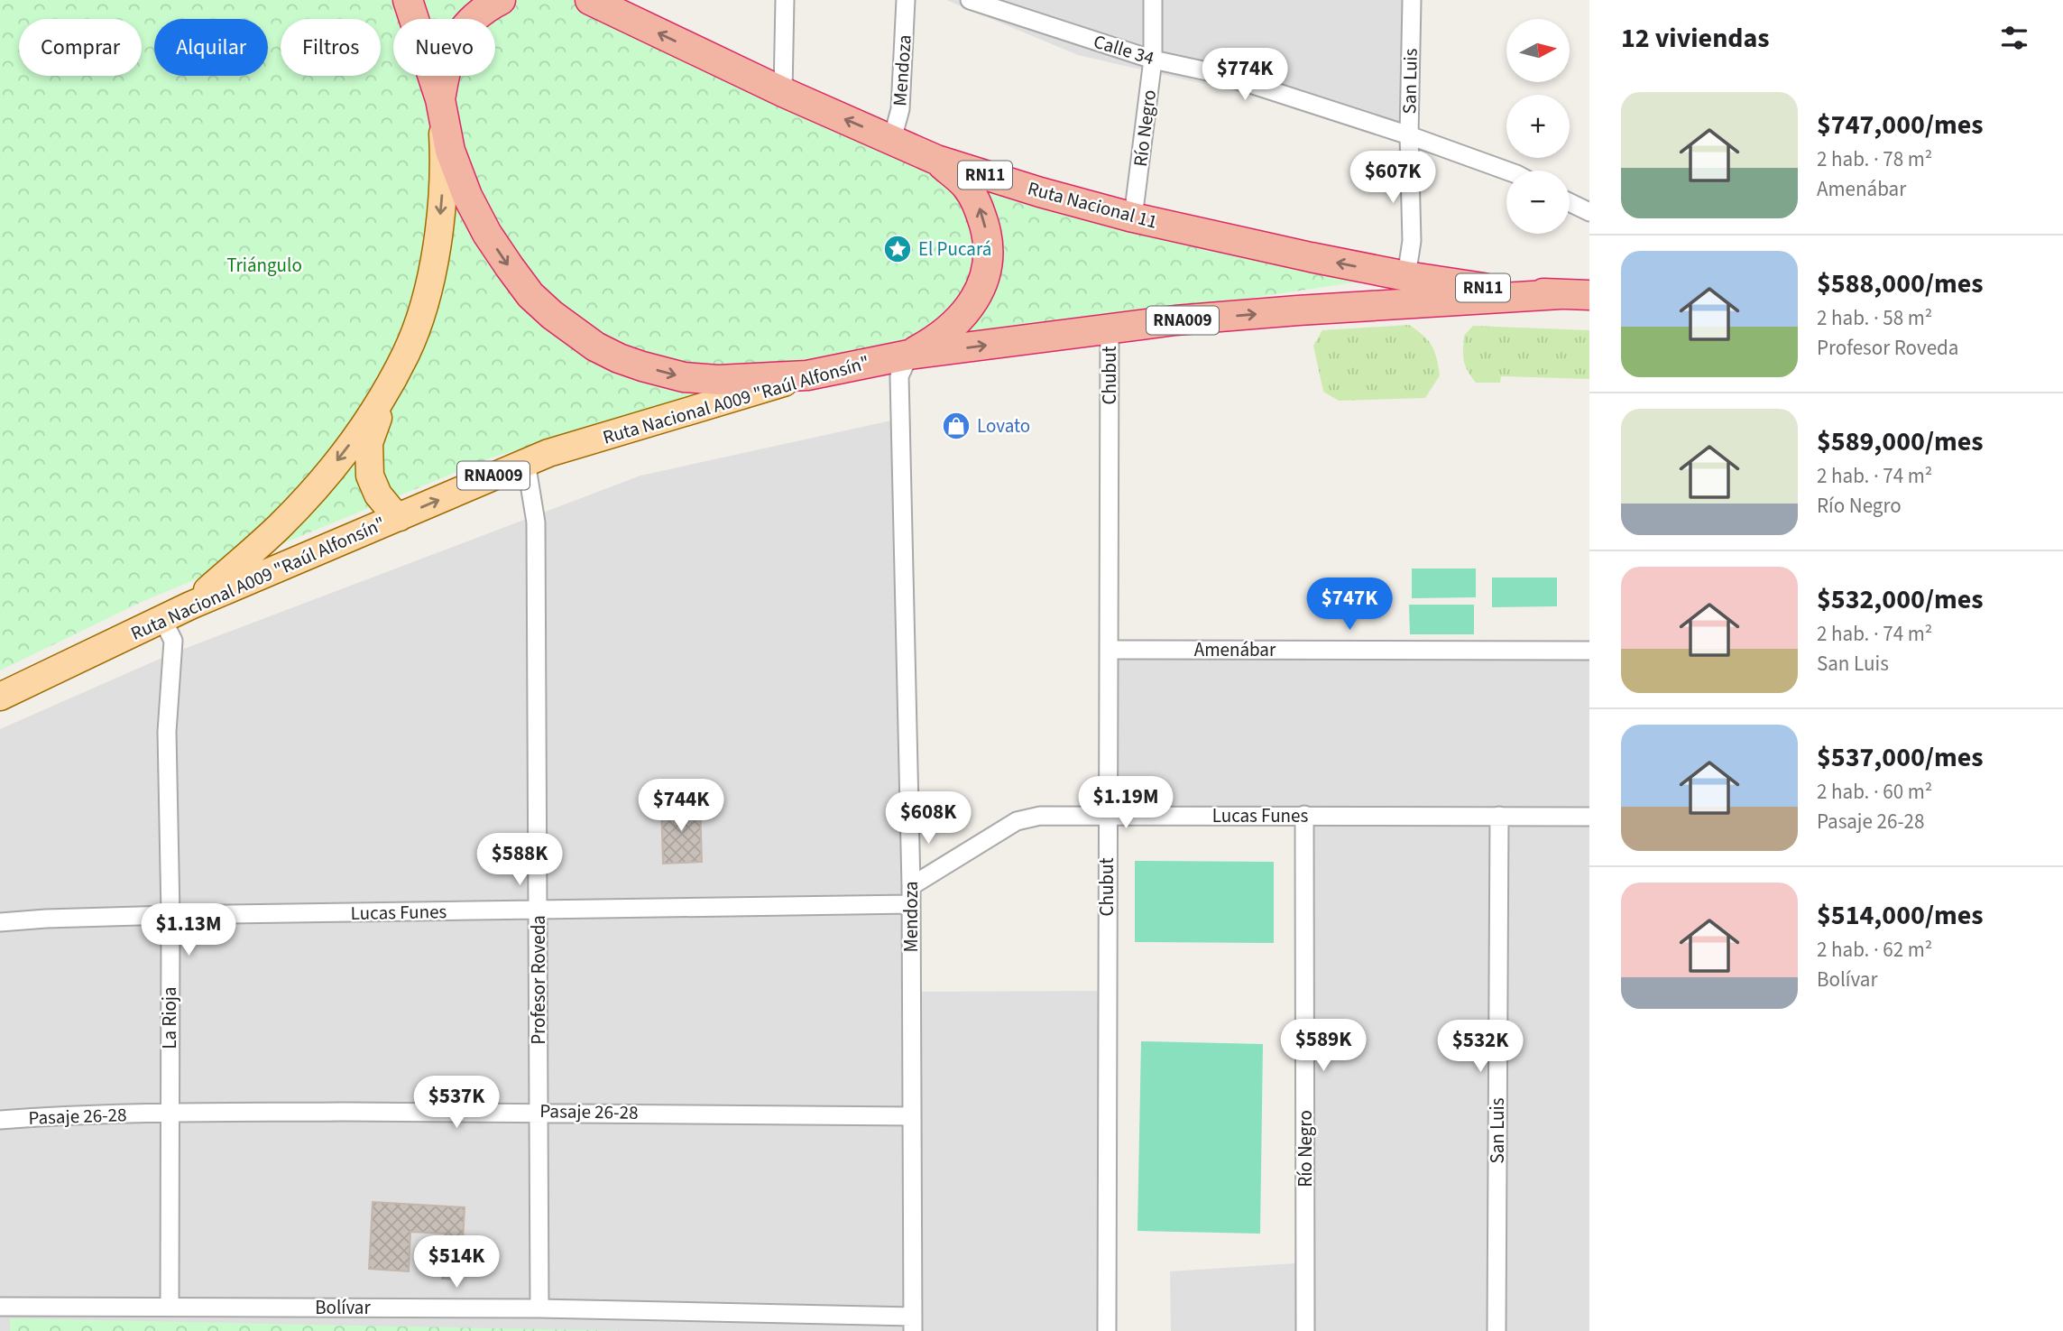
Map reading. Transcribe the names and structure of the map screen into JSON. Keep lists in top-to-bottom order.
{
  "streets": {
    "highway": [
      "RN11",
      "Ruta Nacional 11",
      "RNA009",
      "Ruta Nacional A009 \"Raúl Alfonsín\""
    ],
    "street": [
      "Calle 34",
      "Mendoza",
      "San Luis",
      "Río Negro",
      "Chubut",
      "Amenábar",
      "Lucas Funes",
      "Profesor Roveda",
      "La Rioja",
      "Pasaje 26-28",
      "Bolívar"
    ]
  },
  "crossings": [
    ["Calle 34", "San Luis"],
    ["Calle 34", "Río Negro"],
    ["Mendoza", "Ruta Nacional 11"],
    ["Mendoza", "RNA009"],
    ["Mendoza", "Ruta Nacional A009 \"Raúl Alfonsín\""],
    ["Mendoza", "Lucas Funes"],
    ["Mendoza", "Pasaje 26-28"],
    ["Mendoza", "Bolívar"],
    ["San Luis", "Ruta Nacional 11"],
    ["San Luis", "Lucas Funes"],
    ["Río Negro", "Ruta Nacional 11"],
    ["Río Negro", "Lucas Funes"],
    ["Ruta Nacional 11", "RNA009"],
    ["Ruta Nacional 11", "Ruta Nacional A009 \"Raúl Alfonsín\""],
    ["RNA009", "Ruta Nacional A009 \"Raúl Alfonsín\""],
    ["Chubut", "Ruta Nacional A009 \"Raúl Alfonsín\""],
    ["Chubut", "Amenábar"],
    ["Chubut", "Lucas Funes"],
    ["Ruta Nacional A009 \"Raúl Alfonsín\"", "Profesor Roveda"],
    ["Ruta Nacional A009 \"Raúl Alfonsín\"", "La Rioja"],
    ["Lucas Funes", "Profesor Roveda"],
    ["Lucas Funes", "La Rioja"],
    ["Profesor Roveda", "Pasaje 26-28"],
    ["Profesor Roveda", "Bolívar"],
    ["La Rioja", "Pasaje 26-28"],
    ["La Rioja", "Bolívar"]
  ],
  "one_way": ["Ruta Nacional 11", "Ruta Nacional A009 \"Raúl Alfonsín\""],
  "parks": ["Triángulo"],
  "places": {
    "place": ["El Pucará"],
    "shop": ["Lovato"]
  },
  "north": "right",
  "page": {
    "heading": "12 viviendas",
    "map_buttons": ["+", "−"],
    "chip": [
      "Comprar",
      "Alquilar",
      "Filtros",
      "Nuevo"
    ],
    "price": [
      "$774K",
      "$607K",
      "$747K",
      "$1.19M",
      "$744K",
      "$608K",
      "$588K",
      "$1.13M",
      "$589K",
      "$532K",
      "$537K",
      "$514K"
    ],
    "list": [
      {
        "name": "$747,000/mes",
        "note": "2 hab. · 78 m² · Amenábar"
      },
      {
        "name": "$588,000/mes",
        "note": "2 hab. · 58 m² · Profesor Roveda"
      },
      {
        "name": "$589,000/mes",
        "note": "2 hab. · 74 m² · Río Negro"
      },
      {
        "name": "$532,000/mes",
        "note": "2 hab. · 74 m² · San Luis"
      },
      {
        "name": "$537,000/mes",
        "note": "2 hab. · 60 m² · Pasaje 26-28"
      },
      {
        "name": "$514,000/mes",
        "note": "2 hab. · 62 m² · Bolívar"
      }
    ]
  }
}
